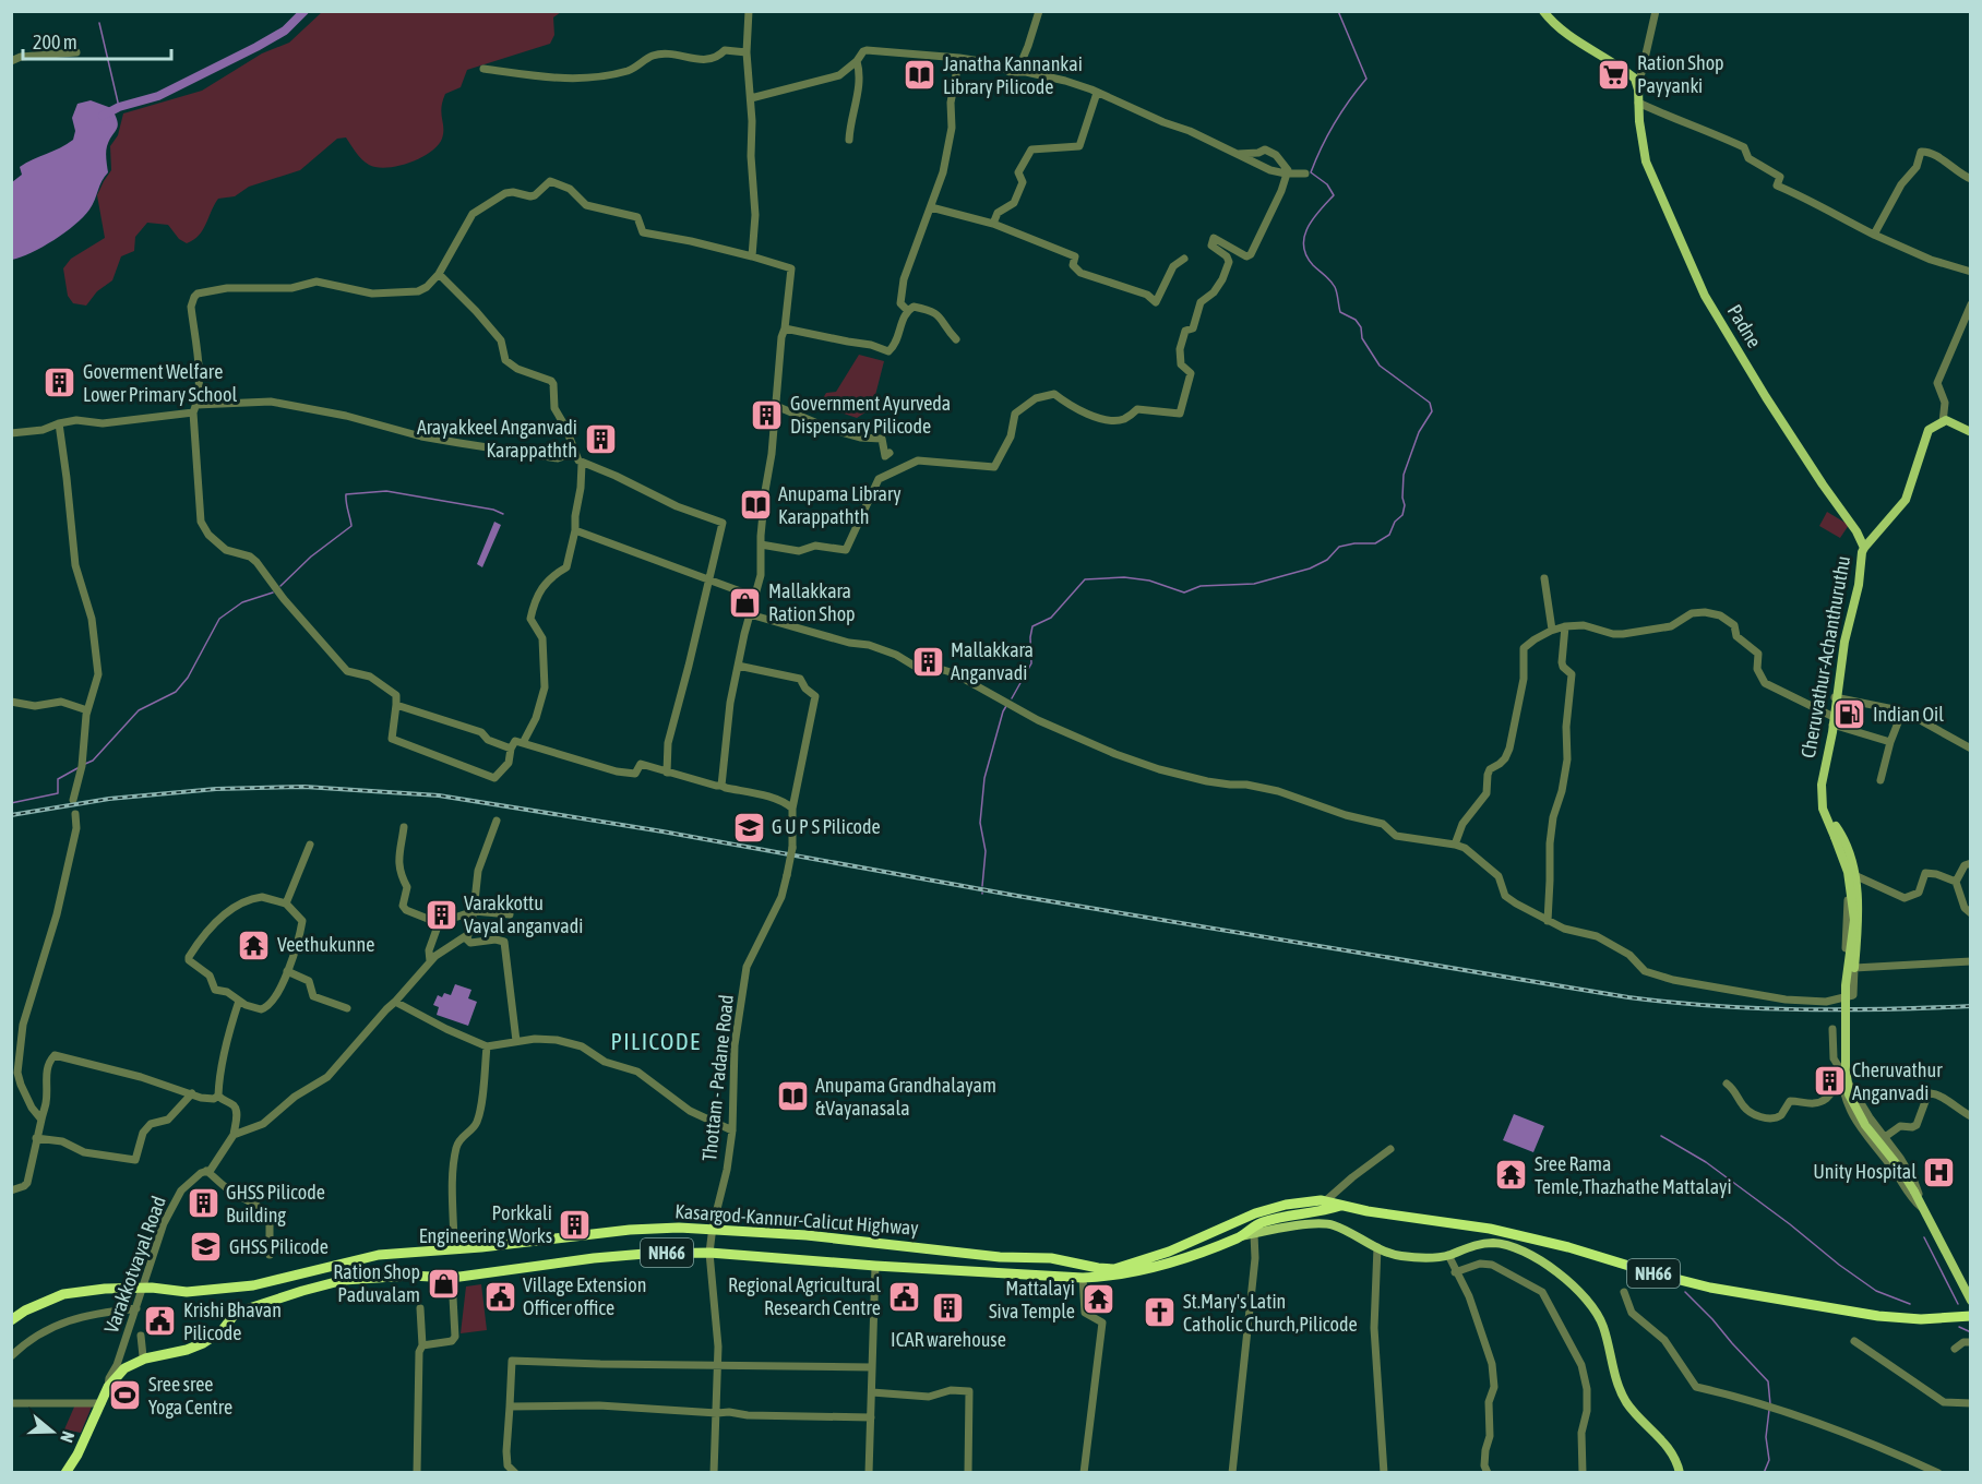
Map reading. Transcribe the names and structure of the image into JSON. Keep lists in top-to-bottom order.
{
  "streets": {
    "highway": ["Kasargod-Kannur-Calicut Highway", "NH66"],
    "main road": ["Padne", "Cheruvathur-Achanthuruthu"],
    "street": ["Thottam - Padane Road", "Varakkotvayal Road"]
  },
  "crossings": [
    ["Padne", "Cheruvathur-Achanthuruthu"],
    ["Thottam - Padane Road", "Kasargod-Kannur-Calicut Highway"],
    ["Kasargod-Kannur-Calicut Highway", "Varakkotvayal Road"]
  ],
  "districts": ["PILICODE"],
  "places": {
    "supermarket": ["Ration Shop Payyanki"],
    "library": ["Janatha Kannankai Library Pilicode", "Anupama Library Karappathth", "Anupama Grandhalayam &Vayanasala"],
    "building": [
      "Goverment Welfare Lower Primary School",
      "Government Ayurveda Dispensary Pilicode",
      "Arayakkeel Anganvadi Karappathth",
      "Mallakkara Anganvadi",
      "Varakkottu Vayal anganvadi",
      "Cheruvathur Anganvadi",
      "GHSS Pilicode Building",
      "Porkkali Engineering Works",
      "ICAR warehouse"
    ],
    "shop": ["Mallakkara Ration Shop", "Ration Shop Paduvalam"],
    "fuel station": ["Indian Oil"],
    "school or university": ["G U P S Pilicode", "GHSS Pilicode"],
    "temple": ["Veethukunne", "Sree Rama Temle,Thazhathe Mattalayi", "Mattalayi Siva Temple"],
    "hospital": ["Unity Hospital"],
    "public building": ["Village Extension Officer office", "Regional Agricultural Research Centre", "Krishi Bhavan Pilicode"],
    "church": ["St.Mary's Latin Catholic Church,Pilicode"],
    "sports": ["Sree sree Yoga Centre"]
  },
  "scale_bar": "200 m",
  "north": "right"
}
